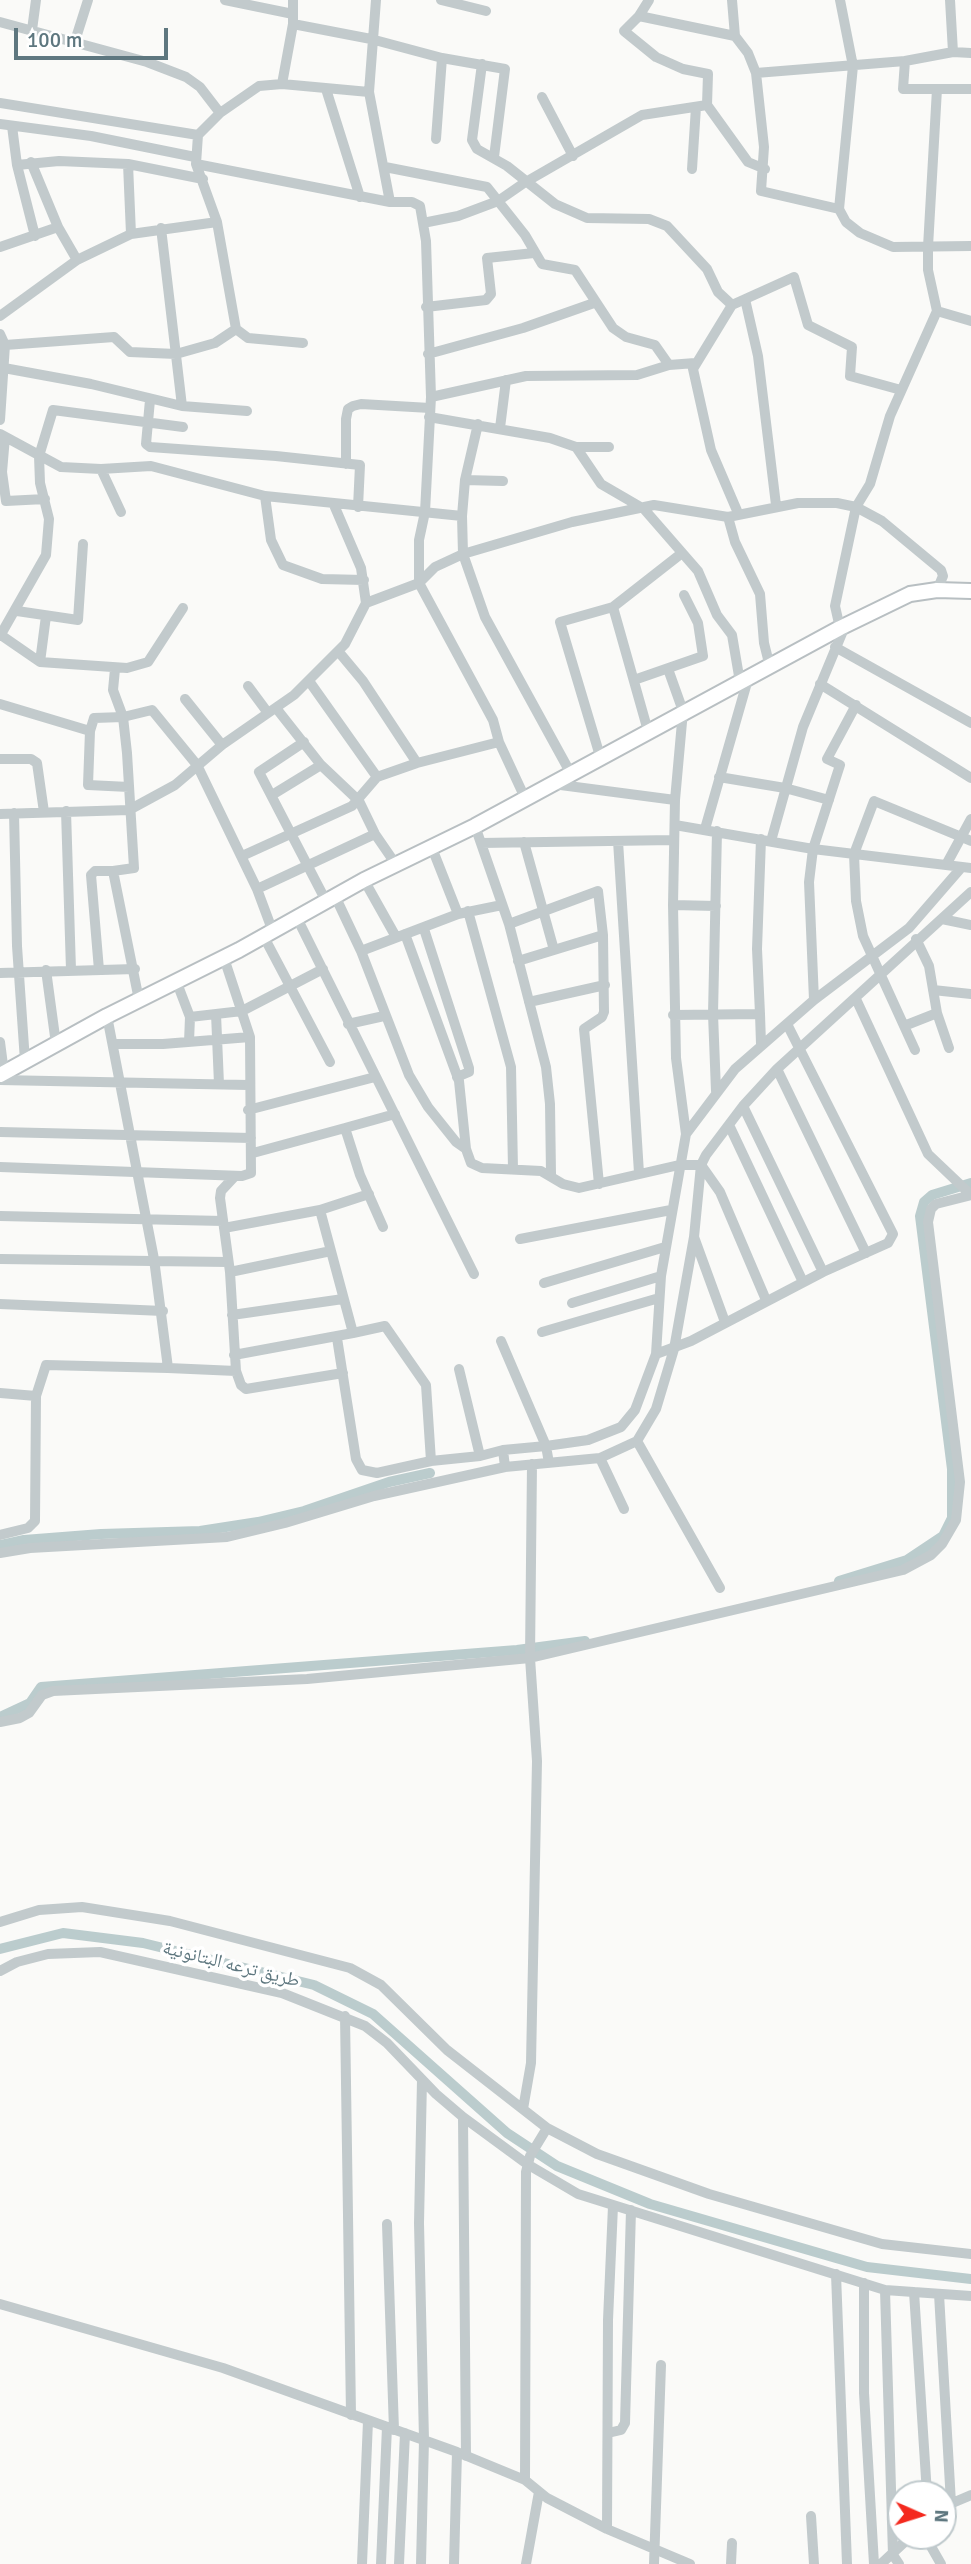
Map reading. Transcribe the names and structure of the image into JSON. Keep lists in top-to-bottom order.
{
  "streets": {
    "street": ["طريق ترعه البتانونية"]
  },
  "scale_bar": "100 m",
  "north": "right"
}
